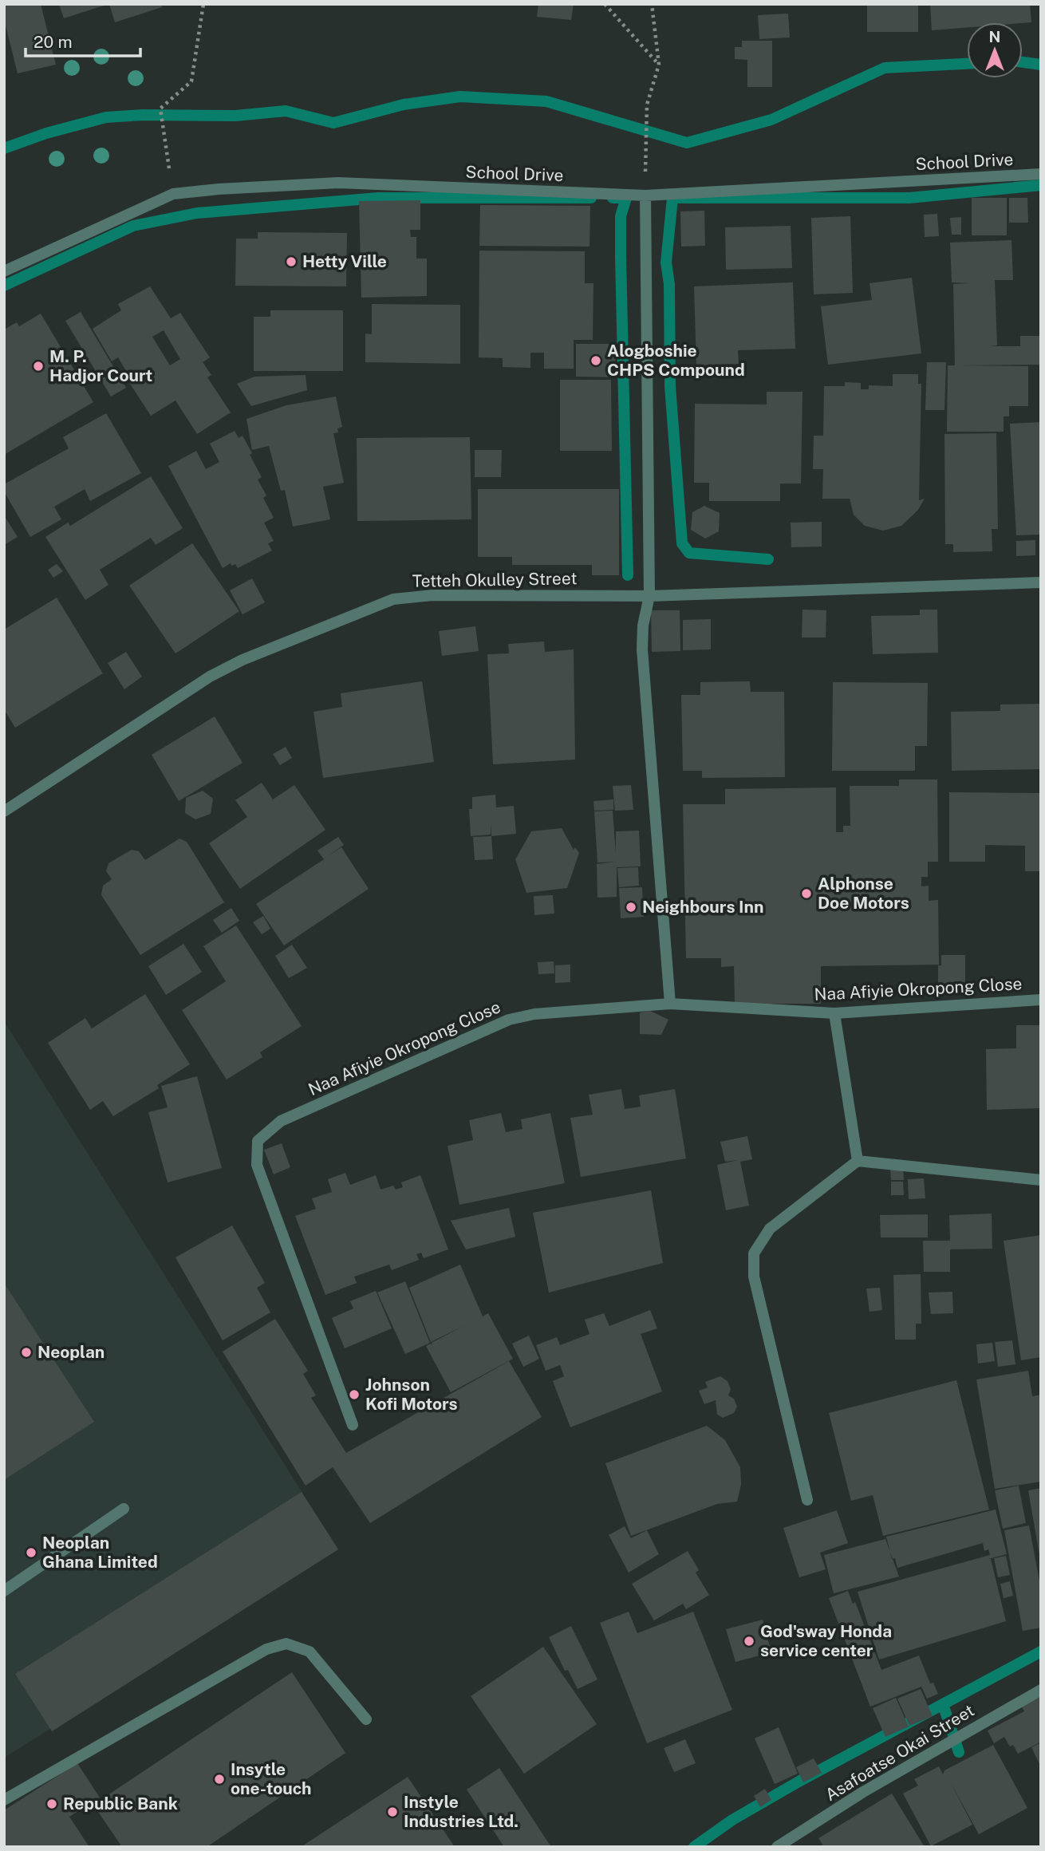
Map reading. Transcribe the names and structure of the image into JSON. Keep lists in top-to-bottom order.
{
  "streets": {
    "street": [
      "School Drive",
      "Tetteh Okulley Street",
      "Naa Afiyie Okropong Close",
      "Asafoatse Okai Street"
    ]
  },
  "places": [
    "Hetty Ville",
    "Alogboshie CHPS Compound",
    "M. P. Hadjor Court",
    "Alphonse Doe Motors",
    "Neighbours Inn",
    "Neoplan",
    "Johnson Kofi Motors",
    "Neoplan Ghana Limited",
    "God'sway Honda service center",
    "Insytle one-touch",
    "Republic Bank",
    "Instyle Industries Ltd."
  ],
  "scale_bar": "20 m",
  "north": "top"
}
